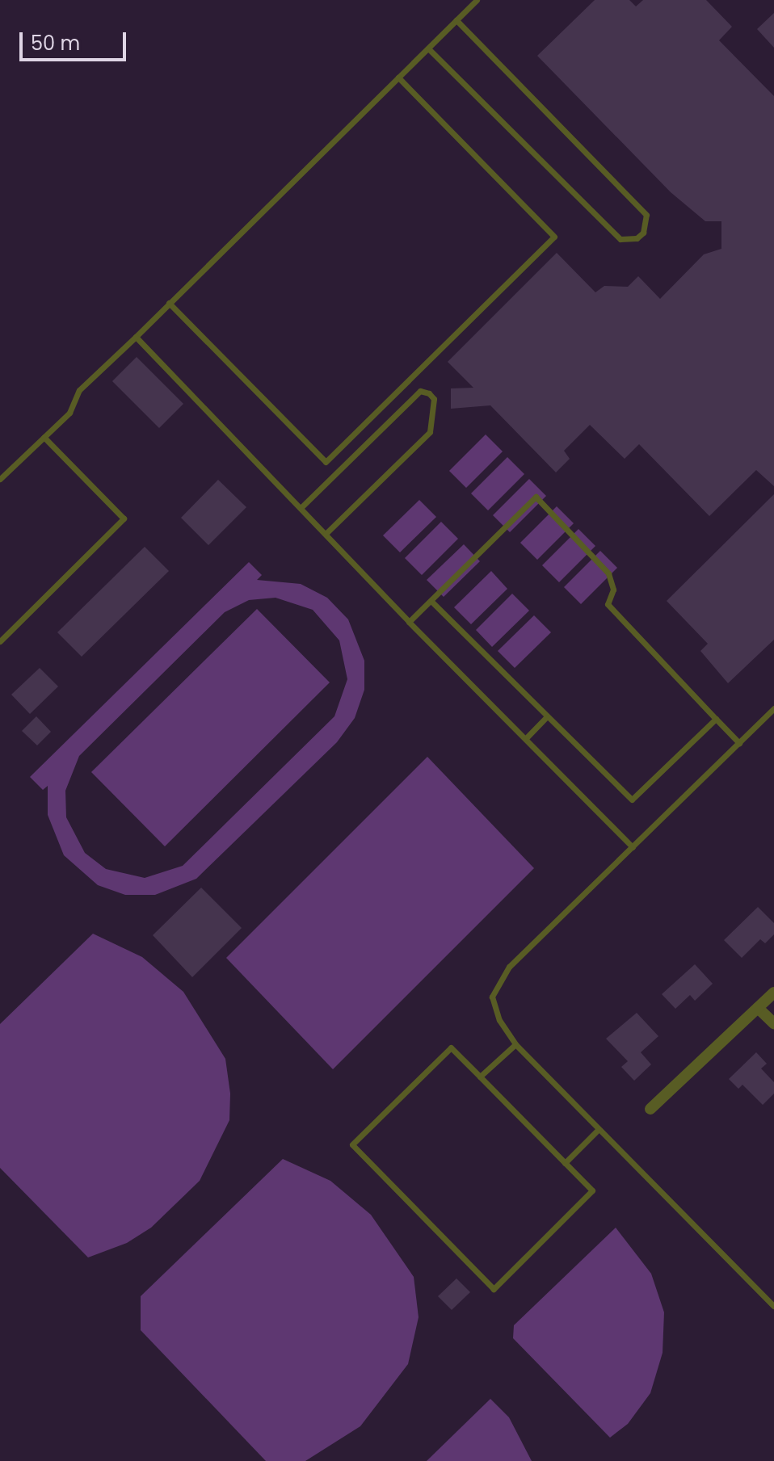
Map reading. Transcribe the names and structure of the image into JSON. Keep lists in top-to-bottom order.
{
  "scale_bar": "50 m"
}
